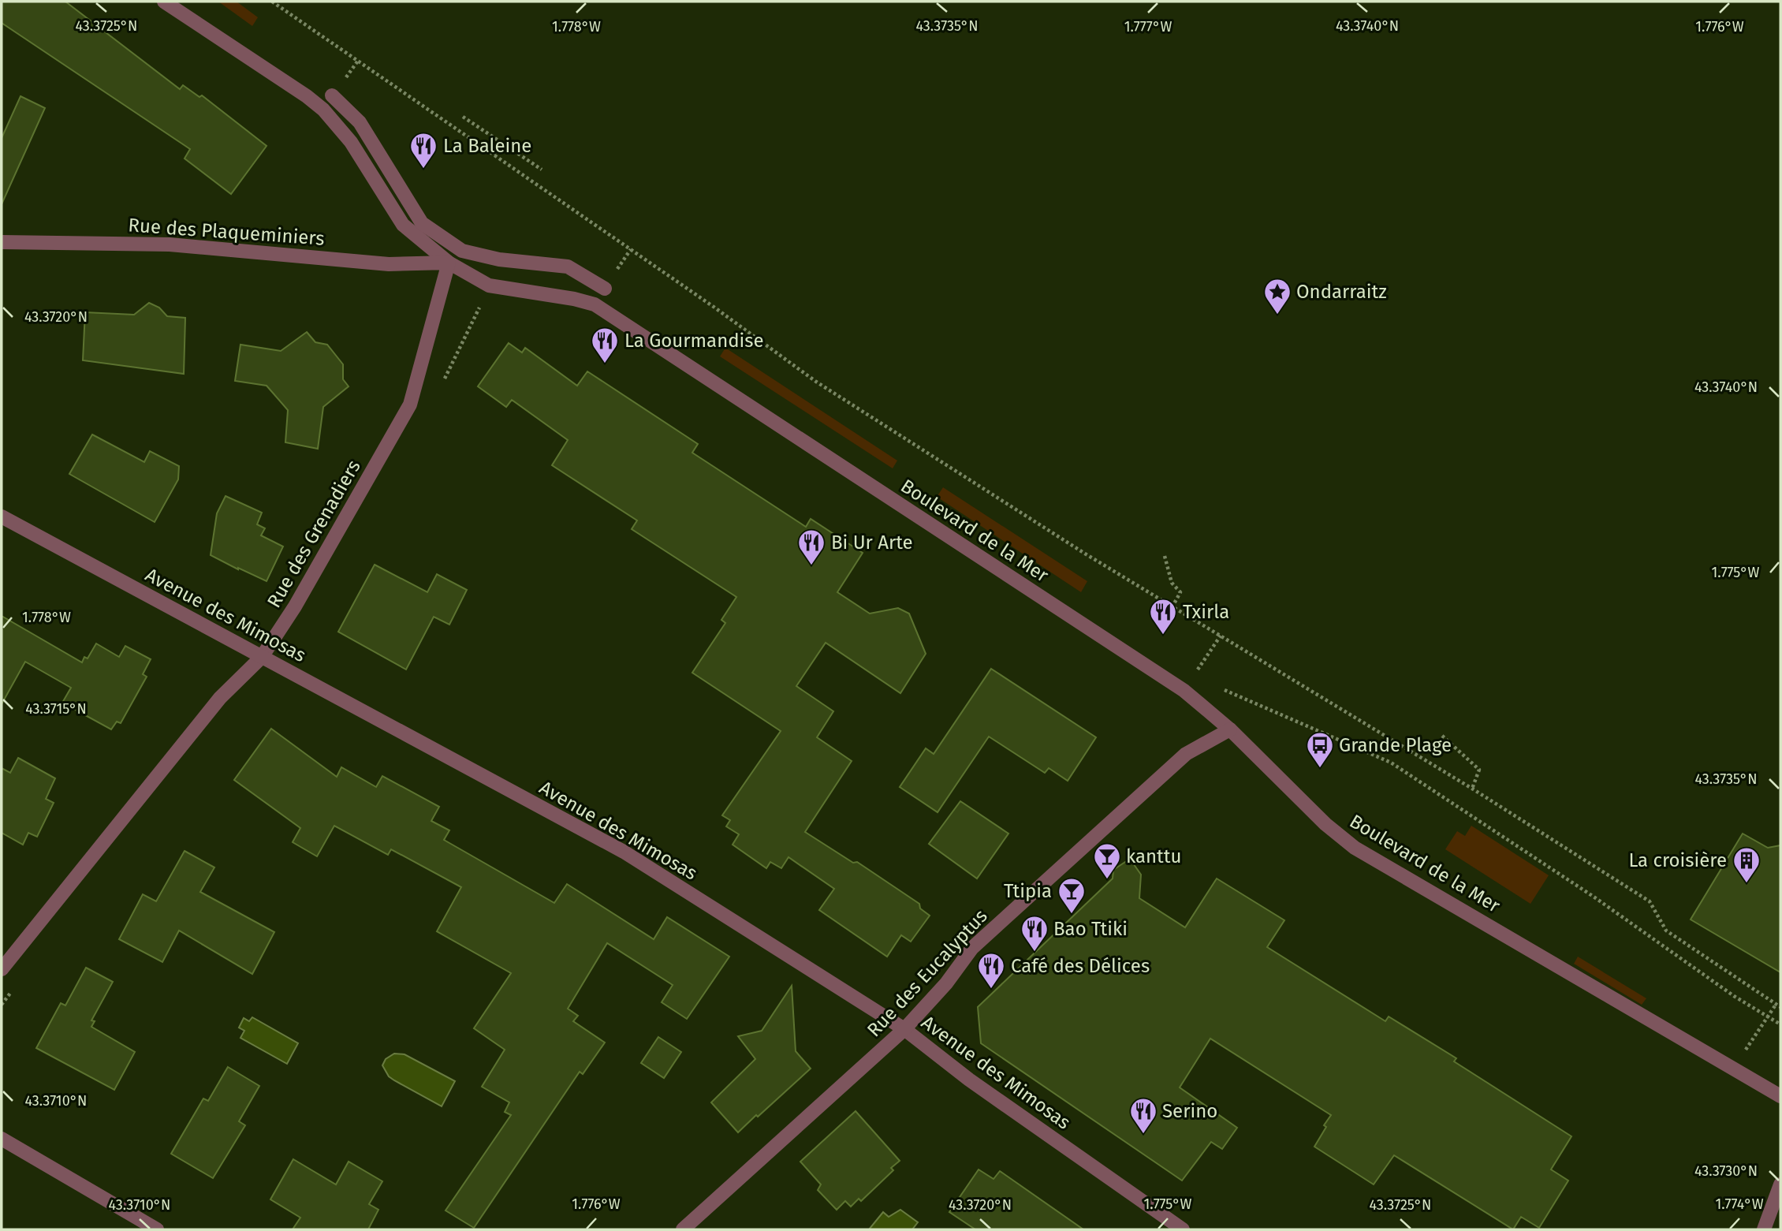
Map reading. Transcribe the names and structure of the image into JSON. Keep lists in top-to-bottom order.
{
  "streets": {
    "street": [
      "Rue des Plaqueminiers",
      "Boulevard de la Mer",
      "Rue des Grenadiers",
      "Avenue des Mimosas",
      "Rue des Eucalyptus"
    ]
  },
  "crossings": [
    ["Rue des Plaqueminiers", "Boulevard de la Mer"],
    ["Rue des Plaqueminiers", "Rue des Grenadiers"],
    ["Boulevard de la Mer", "Rue des Grenadiers"],
    ["Boulevard de la Mer", "Rue des Eucalyptus"],
    ["Rue des Grenadiers", "Avenue des Mimosas"],
    ["Avenue des Mimosas", "Rue des Eucalyptus"]
  ],
  "places": {
    "restaurant": [
      "La Baleine",
      "La Gourmandise",
      "Bi Ur Arte",
      "Txirla",
      "Bao Ttiki",
      "Café des Délices",
      "Serino"
    ],
    "place": ["Ondarraitz"],
    "bus stop": ["Grande Plage"],
    "bar": ["kanttu", "Ttipia"],
    "building": ["La croisière"]
  },
  "coordinates": [
    "43.3725°N",
    "43.3735°N",
    "43.3740°N",
    "1.778°W",
    "1.777°W",
    "1.776°W",
    "43.3720°N",
    "1.775°W",
    "43.3715°N",
    "43.3710°N",
    "43.3730°N",
    "1.774°W"
  ]
}
